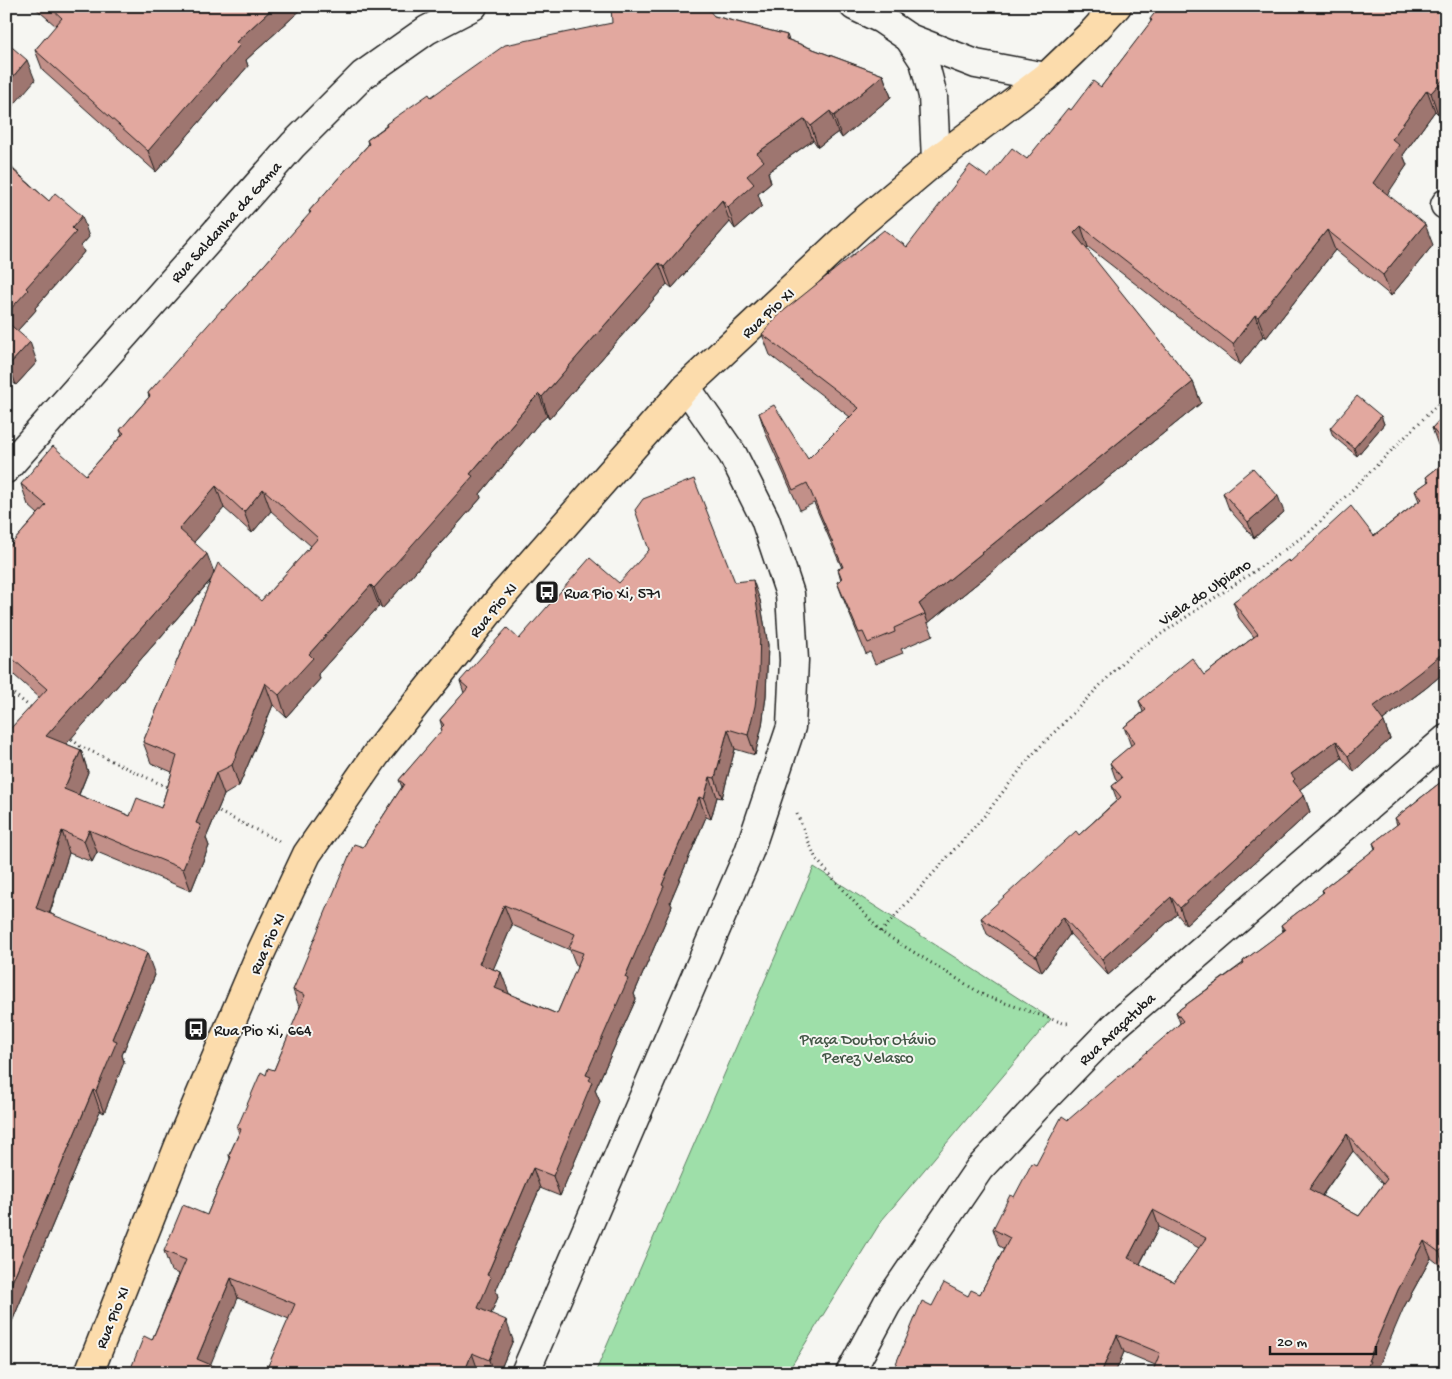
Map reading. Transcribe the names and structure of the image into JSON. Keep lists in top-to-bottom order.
{
  "streets": {
    "main road": ["Rua Pio XI"],
    "street": ["Rua Saldanha da Gama", "Rua Araçatuba"],
    "path": ["Viela do Ulpiano"]
  },
  "parks": ["Praça Doutor Otávio Perez Velasco"],
  "places": {
    "bus stop": ["Rua Pio Xi, 571", "Rua Pio Xi, 664"]
  },
  "scale_bar": "20 m"
}
